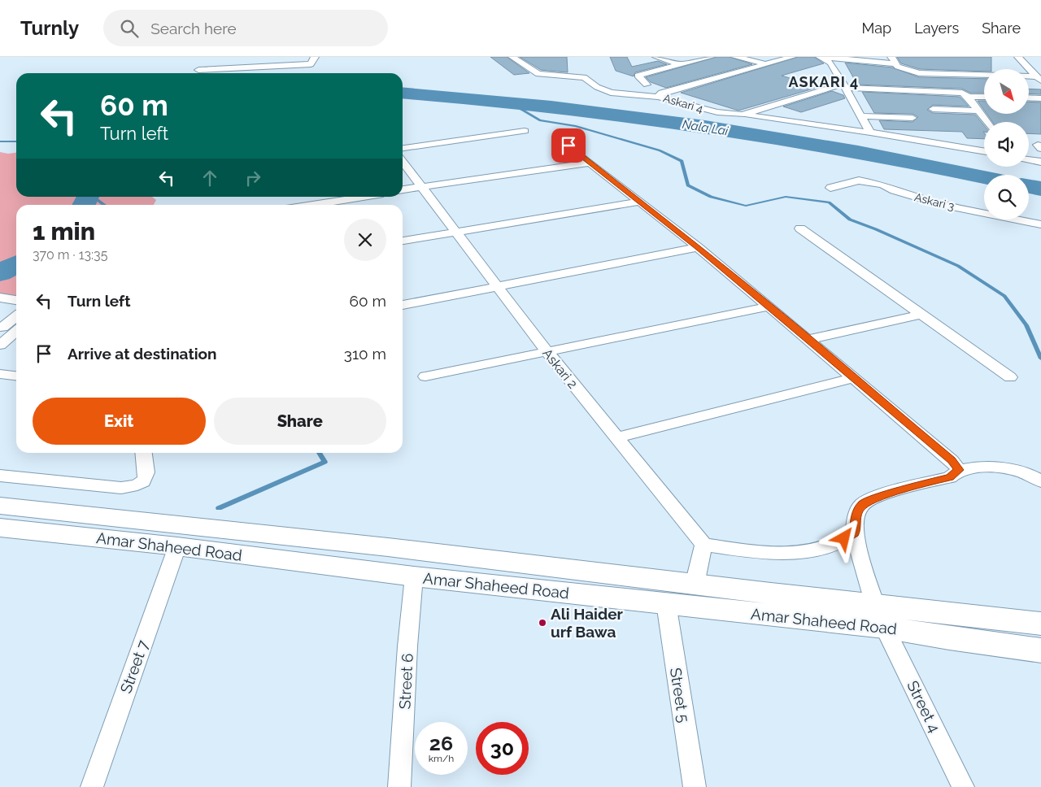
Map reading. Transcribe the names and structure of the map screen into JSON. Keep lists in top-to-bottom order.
{
  "streets": {
    "main road": ["Amar Shaheed Road"],
    "street": [
      "Askari 4",
      "Askari 3",
      "Askari 2",
      "Street 7",
      "Street 6",
      "Street 5",
      "Street 4"
    ]
  },
  "crossings": [
    ["Amar Shaheed Road", "Street 7"],
    ["Amar Shaheed Road", "Street 6"],
    ["Amar Shaheed Road", "Street 5"],
    ["Amar Shaheed Road", "Street 4"]
  ],
  "districts": ["ASKARI 4"],
  "water": ["Nala Lai"],
  "places": ["Ali Haider urf Bawa"],
  "north": "bottom right",
  "page": {
    "header": "Turnly",
    "search": "Search here",
    "nav": ["Map", "Layers", "Share"],
    "turn": ["60 m", "Turn left"],
    "heading": ["1 min", "370 m · 13:35"],
    "list": [
      {
        "name": "Turn left",
        "value": "60 m"
      },
      {
        "name": "Arrive at destination",
        "value": "310 m"
      }
    ],
    "buttons": ["Exit", "Share"],
    "speed": "26 km/h",
    "limit": "30"
  }
}
